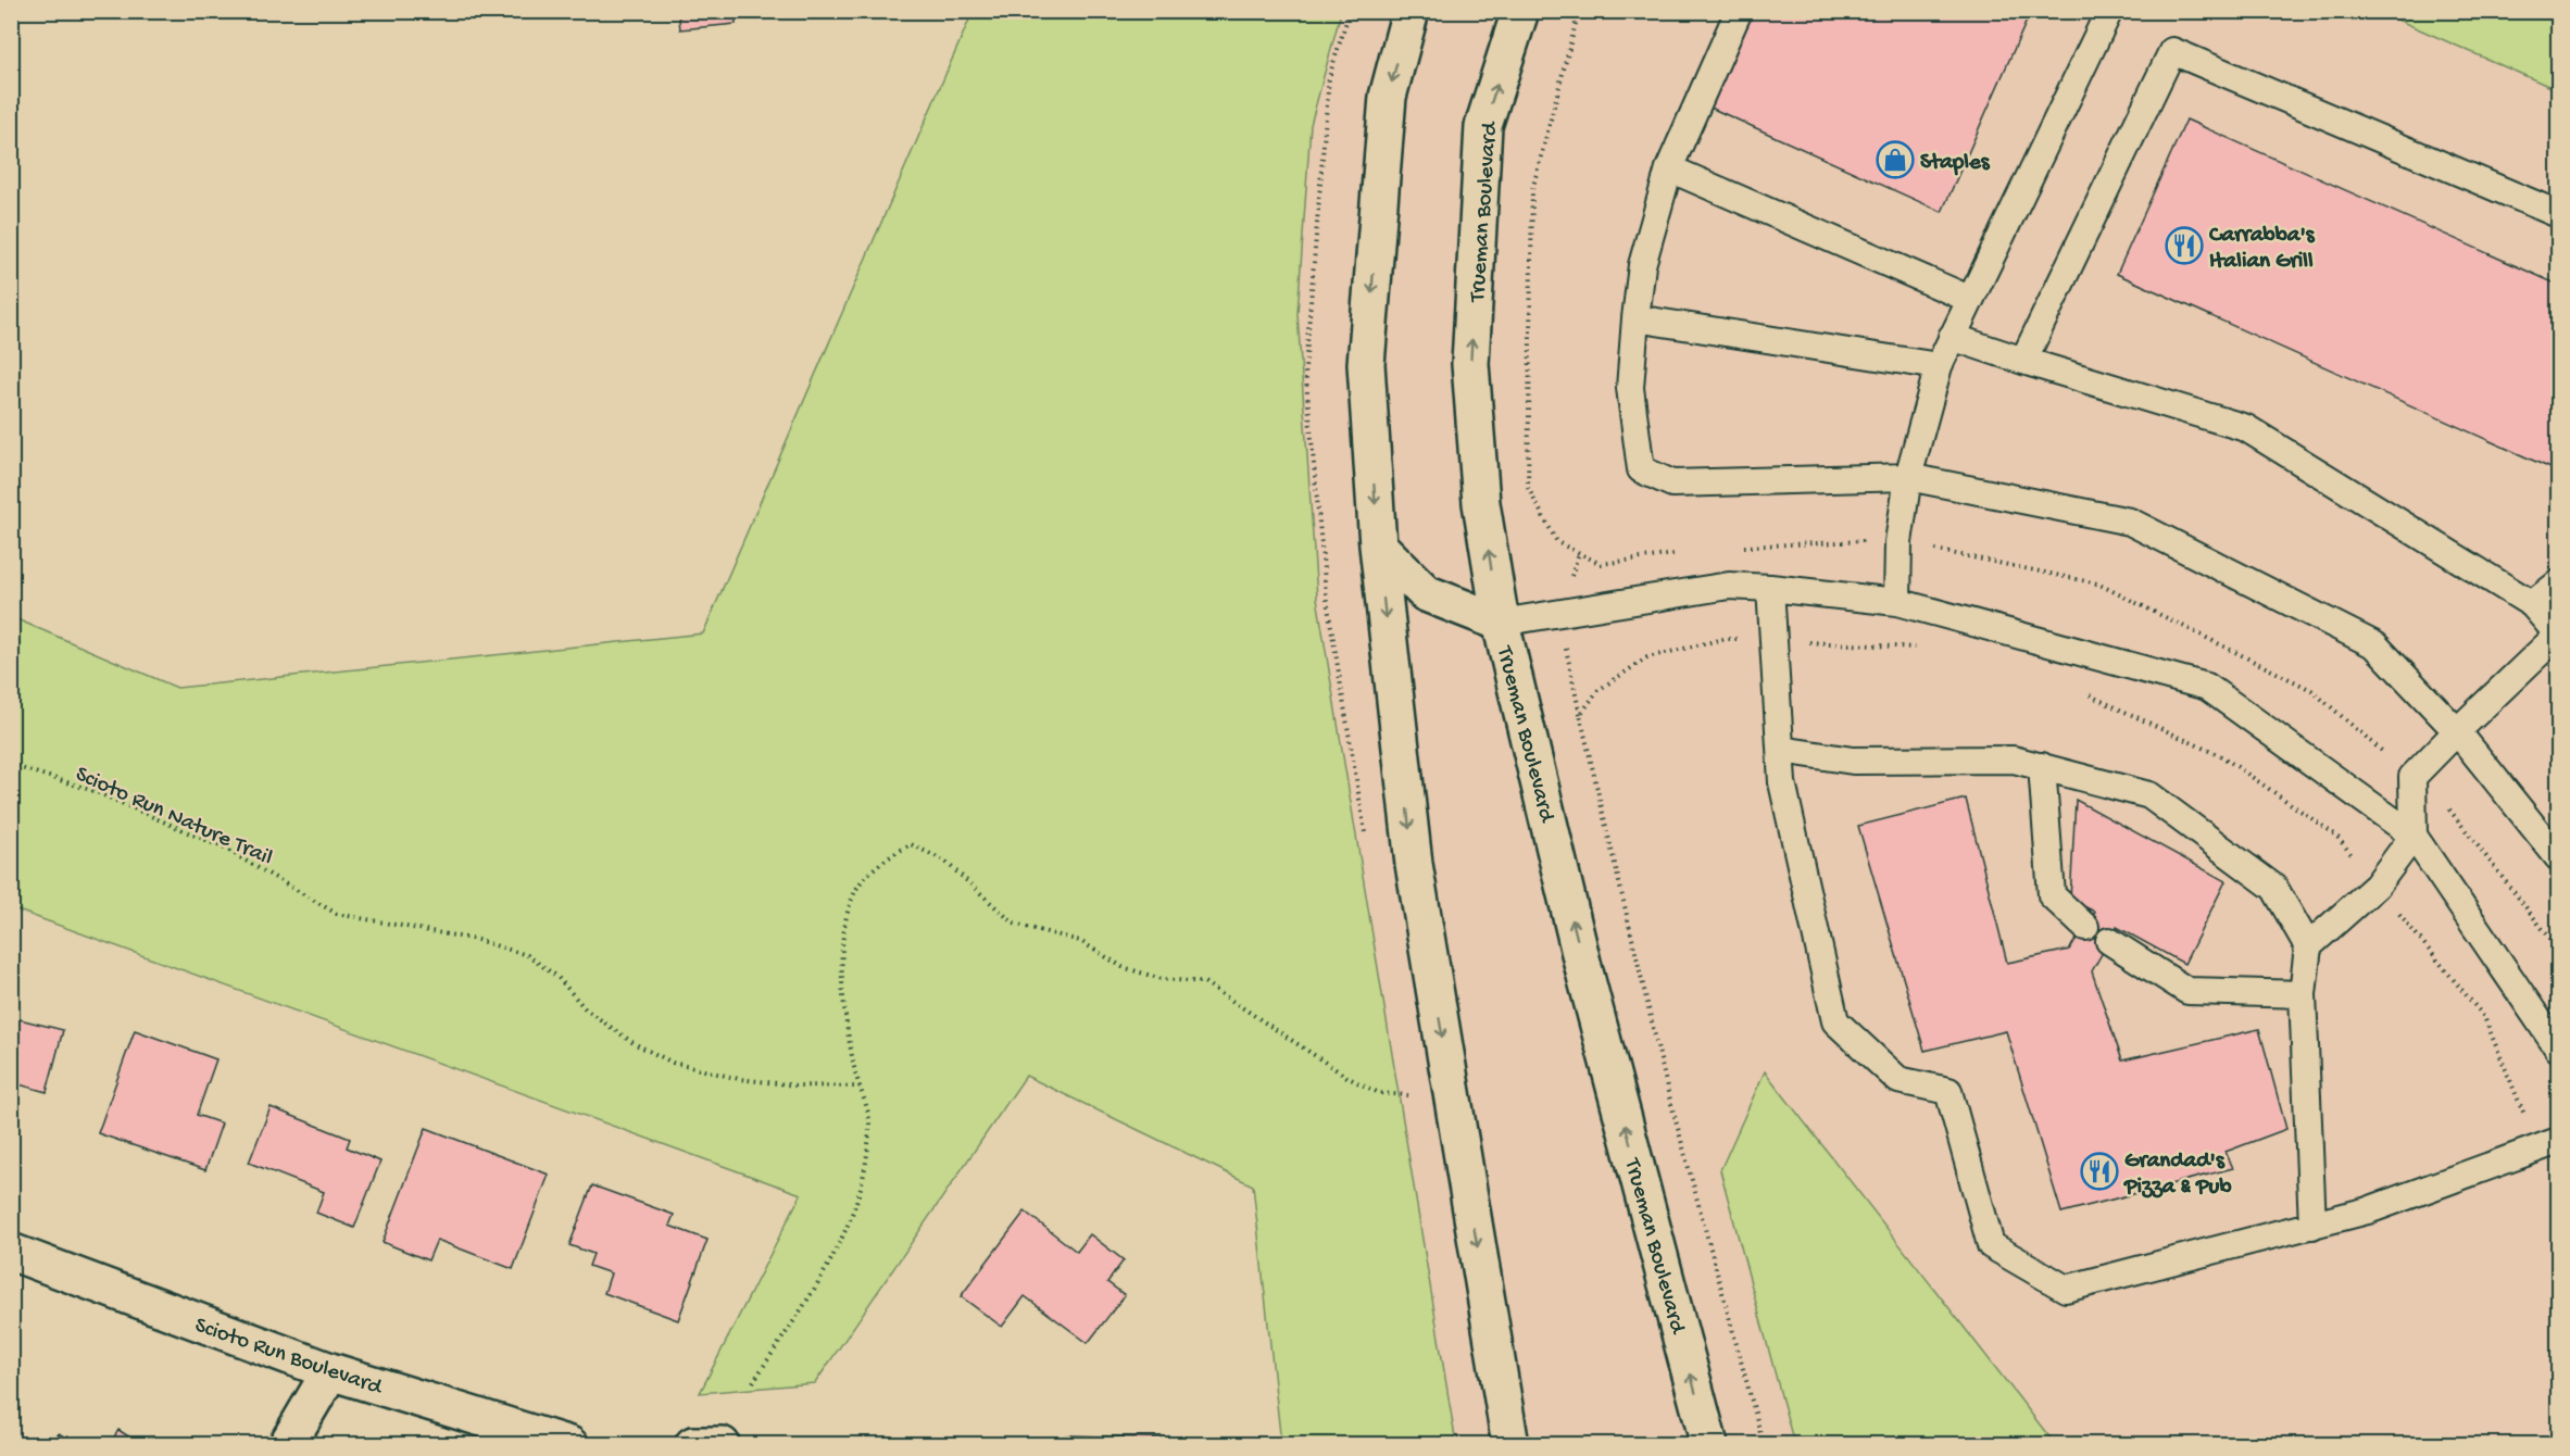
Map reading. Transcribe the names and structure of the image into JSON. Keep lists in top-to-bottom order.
{
  "streets": {
    "main road": ["Trueman Boulevard", "Scioto Run Boulevard"],
    "path": ["Scioto Run Nature Trail"]
  },
  "places": {
    "shop": ["Staples"],
    "restaurant": ["Carrabba's Italian Grill", "Grandad's Pizza & Pub"]
  }
}
